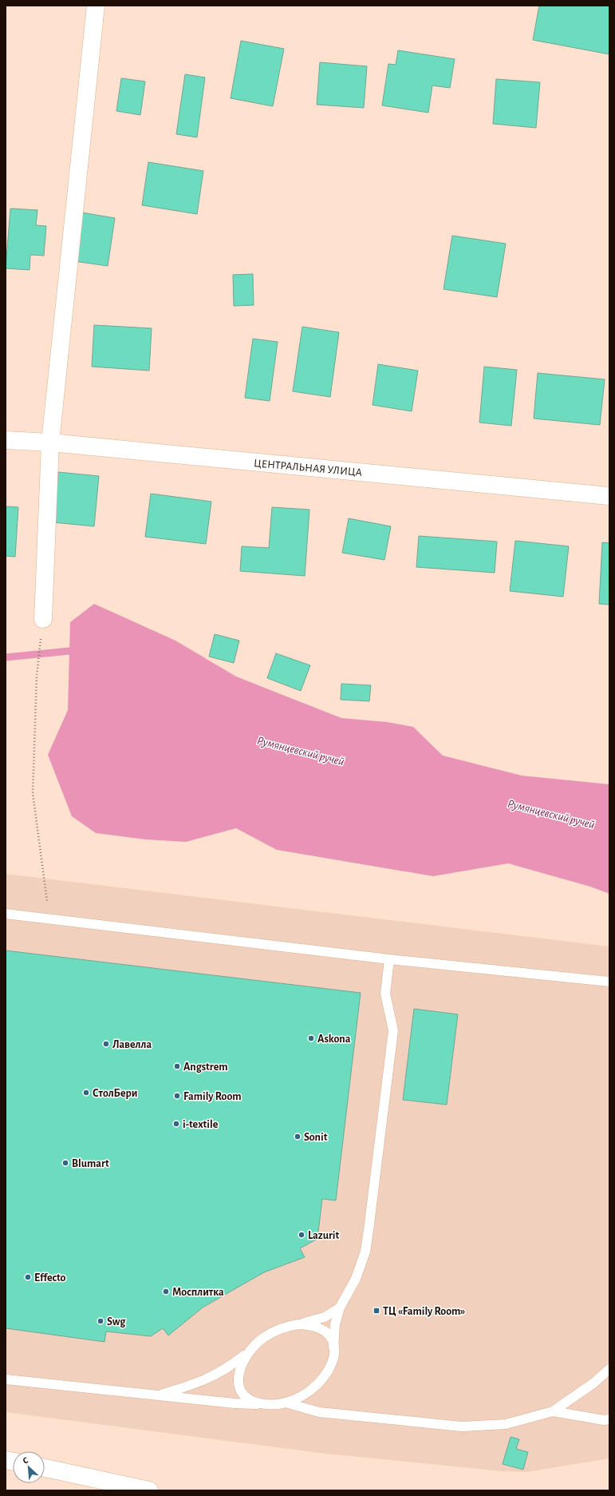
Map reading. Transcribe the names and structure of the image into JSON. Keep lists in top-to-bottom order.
{
  "streets": {
    "street": ["ЦЕНТРАЛЬНАЯ УЛИЦА"]
  },
  "water": ["Румянцевский ручей"],
  "places": {
    "other": [
      "Askona",
      "Лавелла",
      "Angstrem",
      "СтолБери",
      "Family Room",
      "i-textile",
      "Sonit",
      "Blumart",
      "Lazurit",
      "Effecto",
      "Мосплитка",
      "Swg"
    ],
    "transit": ["ТЦ «Family Room»"]
  },
  "north": "top left"
}
